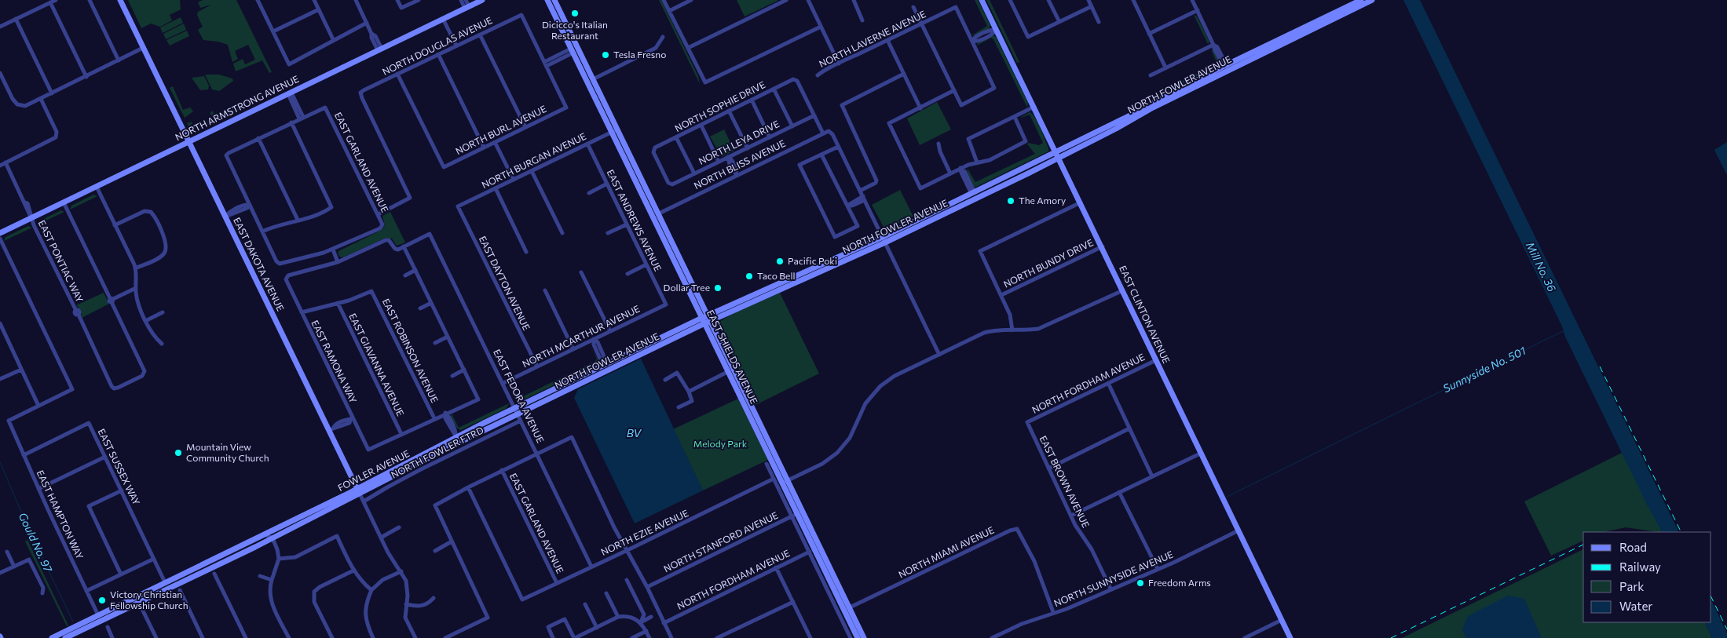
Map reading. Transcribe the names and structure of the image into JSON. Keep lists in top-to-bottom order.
{
  "streets": {
    "main road": [
      "NORTH FOWLER AVENUE",
      "NORTH ARMSTRONG AVENUE",
      "EAST DAKOTA AVENUE",
      "EAST CLINTON AVENUE",
      "EAST SHIELDS AVENUE",
      "FOWLER AVENUE"
    ],
    "street": [
      "NORTH LAVERNE AVENUE",
      "NORTH DOUGLAS AVENUE",
      "NORTH SOPHIE DRIVE",
      "NORTH BURL AVENUE",
      "NORTH LEYA DRIVE",
      "NORTH BURGAN AVENUE",
      "EAST GARLAND AVENUE",
      "NORTH BLISS AVENUE",
      "EAST ANDREWS AVENUE",
      "EAST PONTIAC WAY",
      "NORTH BUNDY DRIVE",
      "EAST DAYTON AVENUE",
      "NORTH MCARTHUR AVENUE",
      "EAST ROBINSON AVENUE",
      "EAST RAMONA WAY",
      "EAST GIAVANNA AVENUE",
      "NORTH FORDHAM AVENUE",
      "EAST FEDORA AVENUE",
      "NORTH FOWLER FTRD",
      "EAST SUSSEX WAY",
      "EAST BROWN AVENUE",
      "EAST HAMPTON WAY",
      "NORTH EZIE AVENUE",
      "NORTH STANFORD AVENUE",
      "NORTH MIAMI AVENUE",
      "NORTH SUNNYSIDE AVENUE"
    ]
  },
  "crossings": [
    ["NORTH DOUGLAS AVENUE", "NORTH BURL AVENUE"],
    ["NORTH DOUGLAS AVENUE", "EAST GARLAND AVENUE"],
    ["NORTH FOWLER AVENUE", "EAST DAKOTA AVENUE"],
    ["NORTH FOWLER AVENUE", "EAST CLINTON AVENUE"],
    ["NORTH FOWLER AVENUE", "EAST SHIELDS AVENUE"],
    ["NORTH FOWLER AVENUE", "EAST FEDORA AVENUE"],
    ["NORTH FOWLER AVENUE", "NORTH FOWLER FTRD"],
    ["NORTH FOWLER AVENUE", "FOWLER AVENUE"],
    ["NORTH SOPHIE DRIVE", "NORTH LEYA DRIVE"],
    ["NORTH ARMSTRONG AVENUE", "EAST PONTIAC WAY"],
    ["NORTH ARMSTRONG AVENUE", "EAST DAKOTA AVENUE"],
    ["NORTH BURGAN AVENUE", "EAST ANDREWS AVENUE"],
    ["NORTH BURGAN AVENUE", "EAST DAYTON AVENUE"],
    ["NORTH BURGAN AVENUE", "EAST SHIELDS AVENUE"],
    ["EAST GARLAND AVENUE", "NORTH EZIE AVENUE"],
    ["NORTH BLISS AVENUE", "EAST SHIELDS AVENUE"],
    ["EAST ANDREWS AVENUE", "NORTH MCARTHUR AVENUE"],
    ["NORTH BUNDY DRIVE", "EAST CLINTON AVENUE"],
    ["EAST DAKOTA AVENUE", "NORTH FOWLER FTRD"],
    ["EAST DAKOTA AVENUE", "FOWLER AVENUE"],
    ["EAST DAYTON AVENUE", "NORTH MCARTHUR AVENUE"],
    ["EAST CLINTON AVENUE", "NORTH FORDHAM AVENUE"],
    ["EAST CLINTON AVENUE", "NORTH SUNNYSIDE AVENUE"],
    ["NORTH MCARTHUR AVENUE", "EAST FEDORA AVENUE"],
    ["EAST ROBINSON AVENUE", "EAST GIAVANNA AVENUE"],
    ["EAST ROBINSON AVENUE", "FOWLER AVENUE"],
    ["EAST SHIELDS AVENUE", "NORTH FORDHAM AVENUE"],
    ["EAST SHIELDS AVENUE", "FOWLER AVENUE"],
    ["EAST SHIELDS AVENUE", "NORTH EZIE AVENUE"],
    ["EAST SHIELDS AVENUE", "NORTH STANFORD AVENUE"],
    ["EAST SHIELDS AVENUE", "NORTH MIAMI AVENUE"],
    ["EAST RAMONA WAY", "EAST GIAVANNA AVENUE"],
    ["NORTH FORDHAM AVENUE", "EAST BROWN AVENUE"],
    ["EAST FEDORA AVENUE", "NORTH FOWLER FTRD"],
    ["EAST FEDORA AVENUE", "FOWLER AVENUE"],
    ["EAST FEDORA AVENUE", "NORTH EZIE AVENUE"],
    ["EAST SUSSEX WAY", "FOWLER AVENUE"],
    ["EAST SUSSEX WAY", "EAST HAMPTON WAY"],
    ["FOWLER AVENUE", "EAST HAMPTON WAY"],
    ["EAST BROWN AVENUE", "NORTH SUNNYSIDE AVENUE"],
    ["NORTH MIAMI AVENUE", "NORTH SUNNYSIDE AVENUE"]
  ],
  "water": [
    "Mill No. 36",
    "Sunnyside No. 501",
    "BV",
    "Gould No. 97"
  ],
  "parks": ["Melody Park"],
  "places": [
    "Dicicco's Italian Restaurant",
    "Tesla Fresno",
    "The Amory",
    "Pacific Poki",
    "Taco Bell",
    "Dollar Tree",
    "Mountain View Community Church",
    "Freedom Arms",
    "Victory Christian Fellowship Church"
  ],
  "legend": [
    "Road",
    "Railway",
    "Park",
    "Water"
  ]
}
